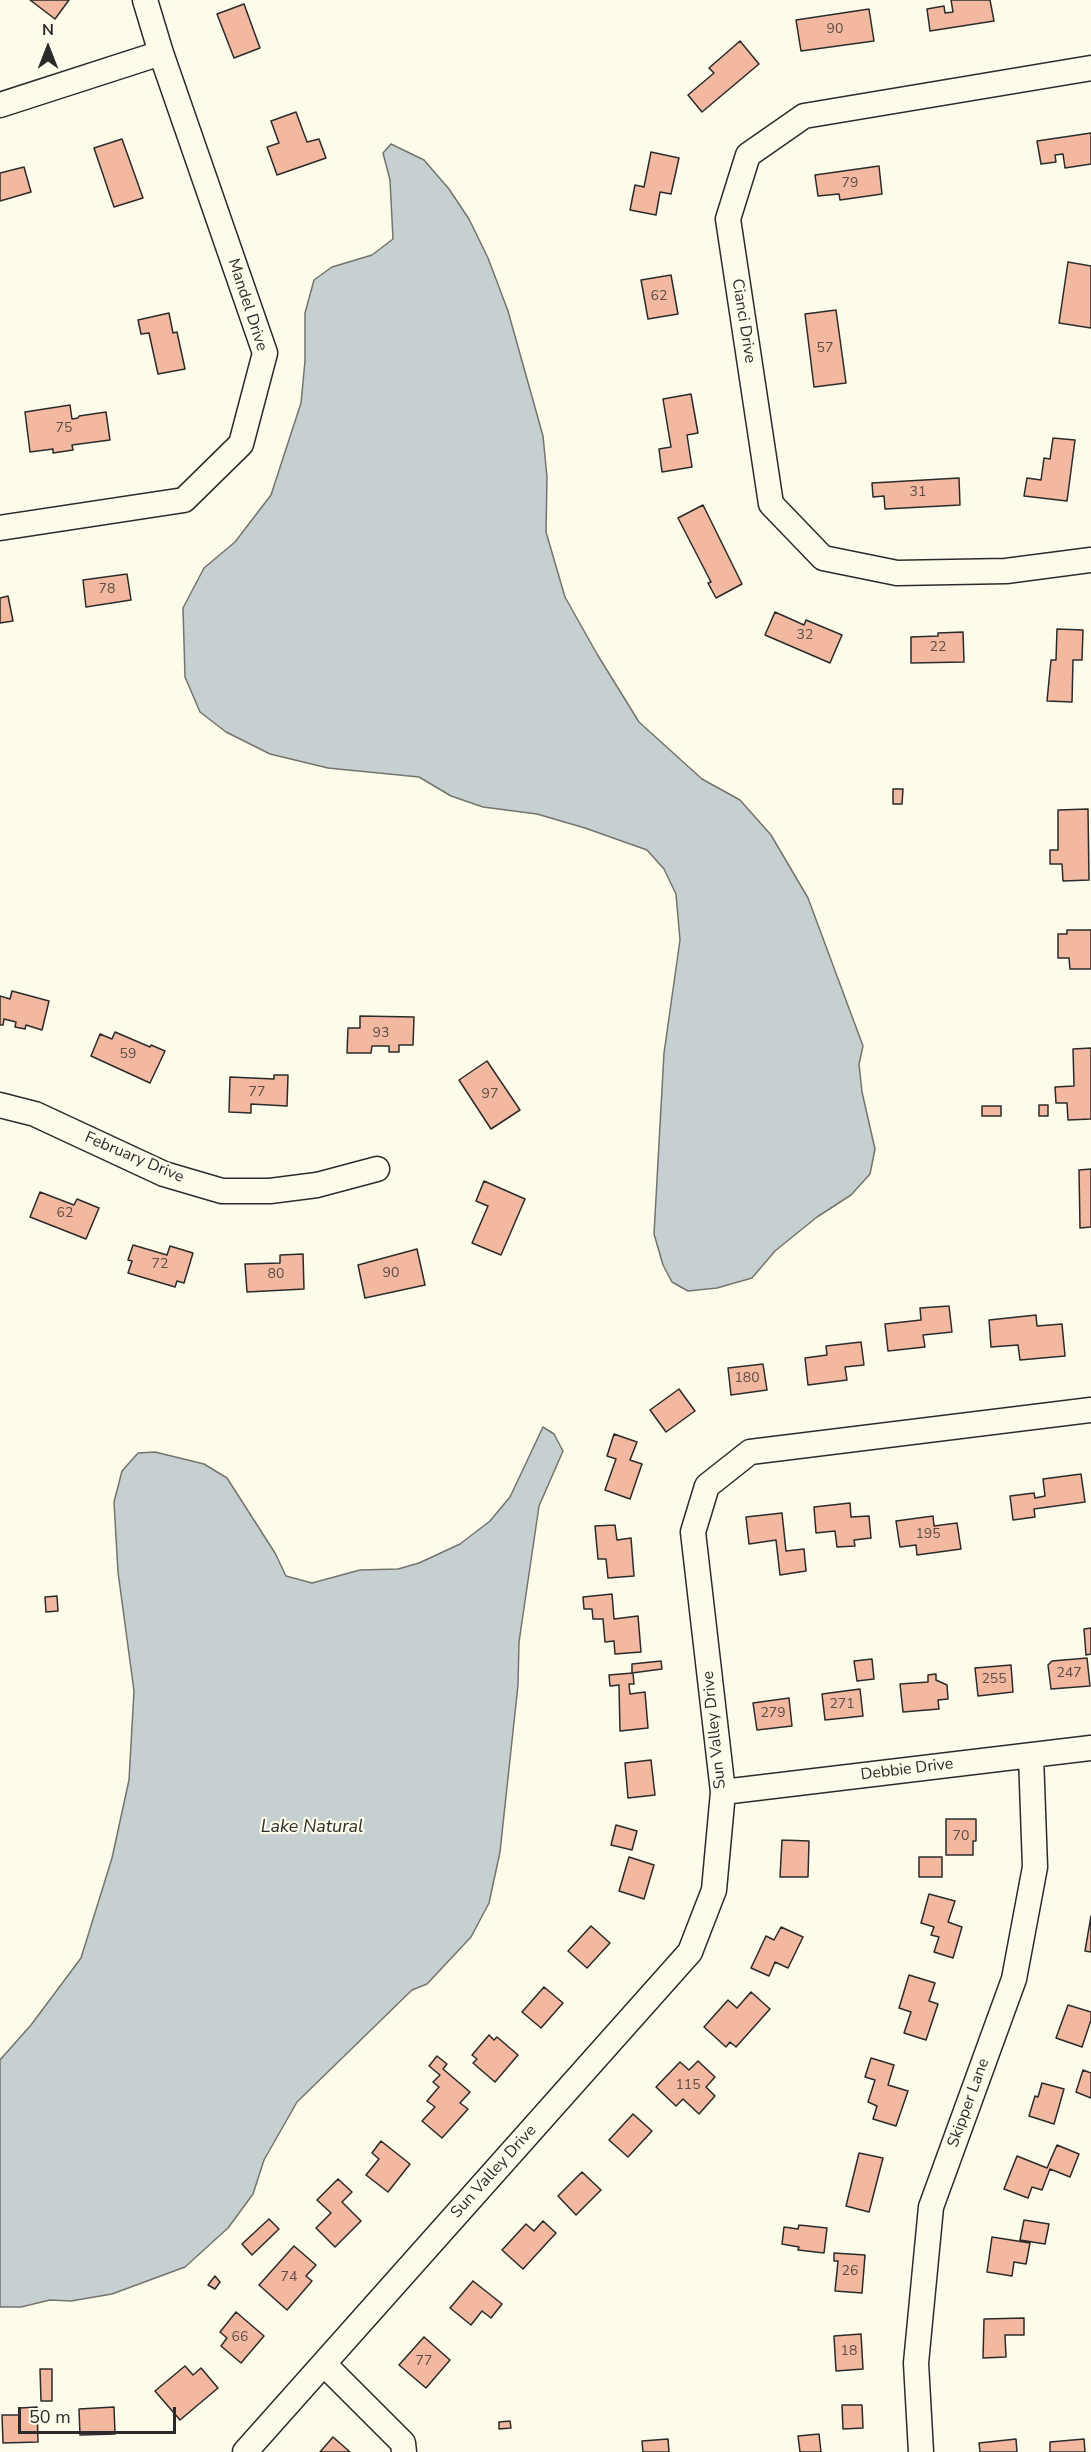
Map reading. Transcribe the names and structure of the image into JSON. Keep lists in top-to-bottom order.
{
  "streets": {
    "street": [
      "Mandel Drive",
      "Cianci Drive",
      "February Drive",
      "Sun Valley Drive",
      "Debbie Drive",
      "Skipper Lane"
    ]
  },
  "crossings": [
    ["Sun Valley Drive", "Debbie Drive"],
    ["Debbie Drive", "Skipper Lane"]
  ],
  "water": ["Lake Natural"],
  "house_numbers": [
    "90",
    "79",
    "62",
    "57",
    "75",
    "31",
    "78",
    "32",
    "22",
    "93",
    "59",
    "77",
    "97",
    "62",
    "72",
    "90",
    "80",
    "180",
    "195",
    "247",
    "255",
    "271",
    "279",
    "70",
    "115",
    "26",
    "74",
    "66",
    "18",
    "77"
  ],
  "scale_bar": "50 m",
  "north": "top"
}
